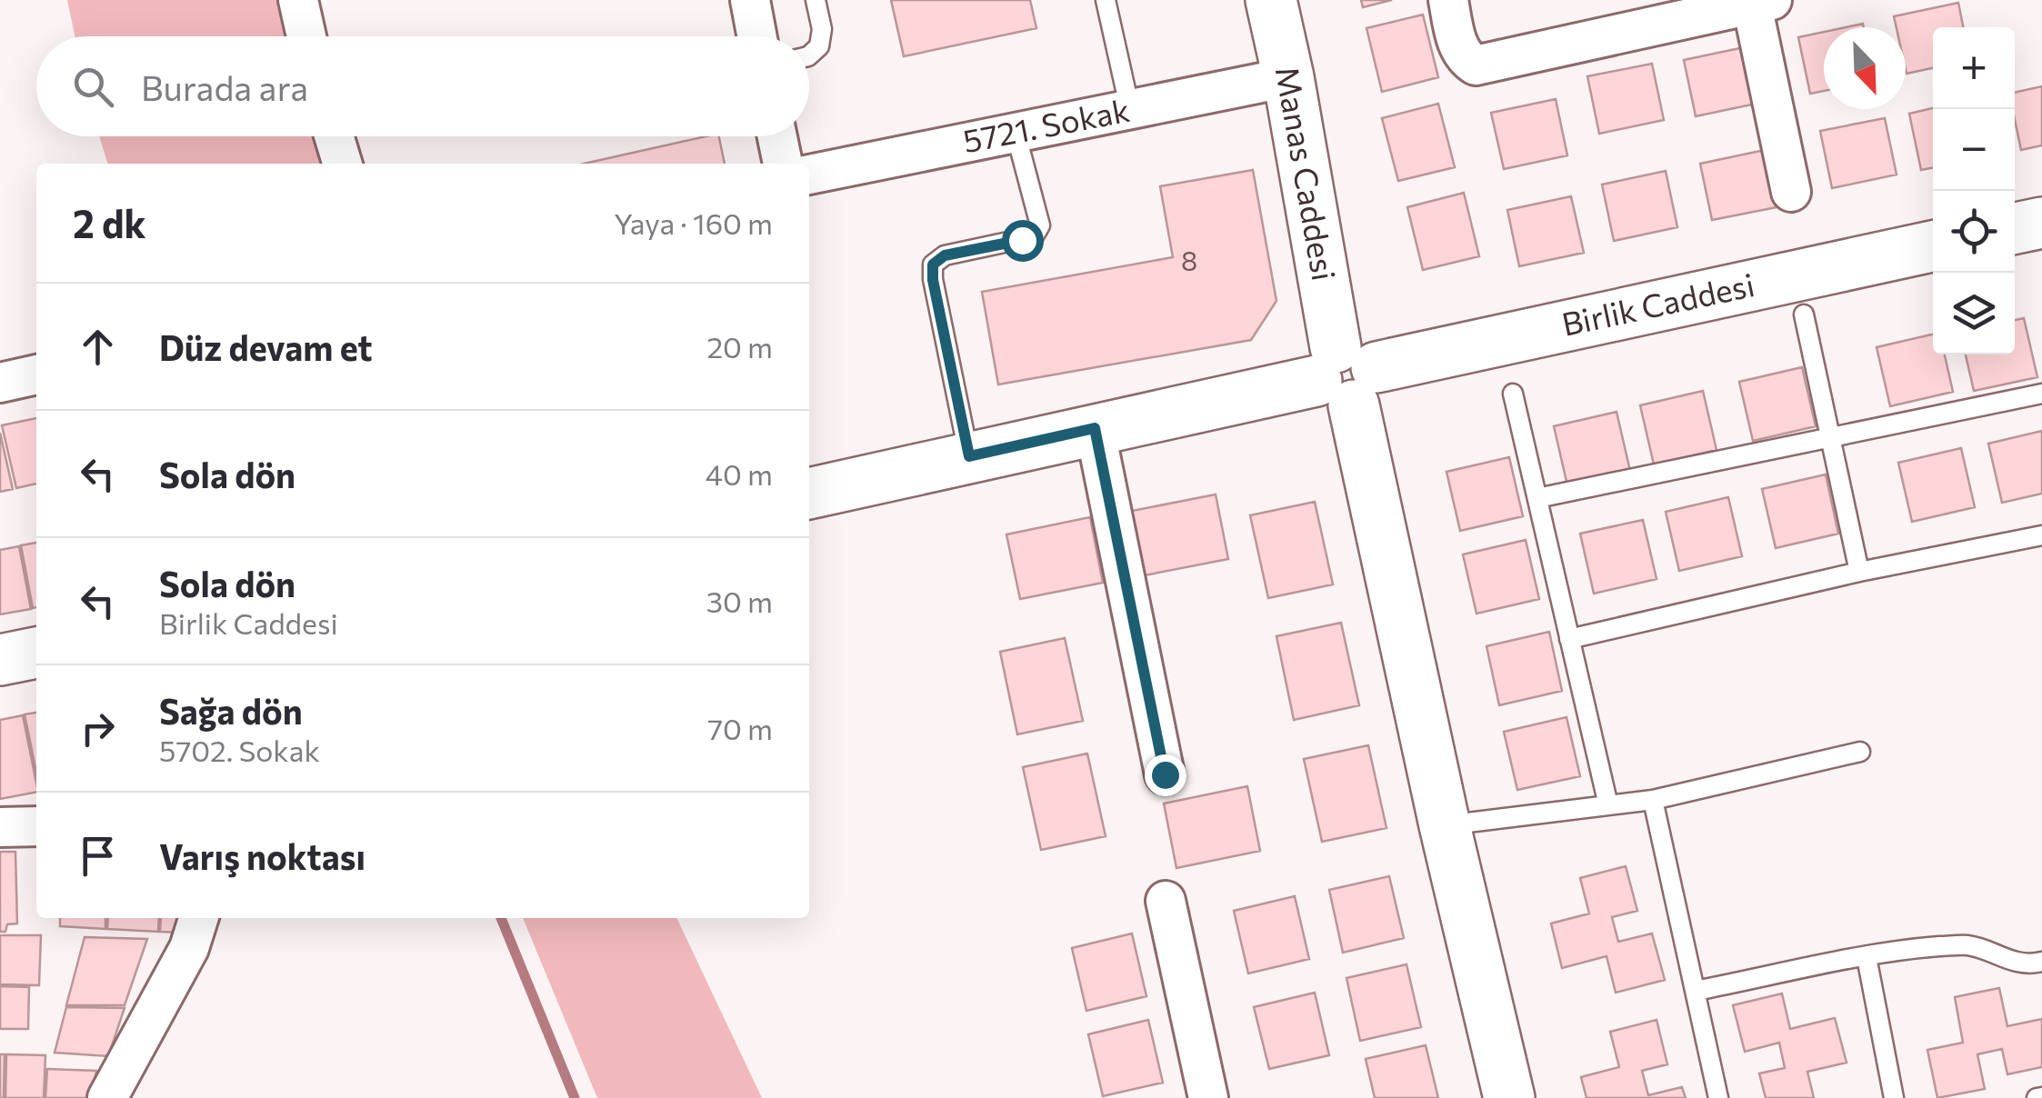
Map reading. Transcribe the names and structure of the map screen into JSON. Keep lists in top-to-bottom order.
{
  "streets": {
    "street": ["5721. Sokak", "Manas Caddesi", "Birlik Caddesi"]
  },
  "crossings": [
    ["5721. Sokak", "Manas Caddesi"],
    ["Manas Caddesi", "Birlik Caddesi"]
  ],
  "house_numbers": ["8"],
  "north": "bottom right",
  "page": {
    "map_buttons": ["+", "−"],
    "search": "Burada ara",
    "heading": ["2 dk", "Yaya · 160 m"],
    "list": [
      ["Düz devam et", "20 m"],
      ["Sola dön", "40 m"],
      ["Sola dön", "Birlik Caddesi", "30 m"],
      ["Sağa dön", "5702. Sokak", "70 m"],
      "Varış noktası"
    ]
  }
}
